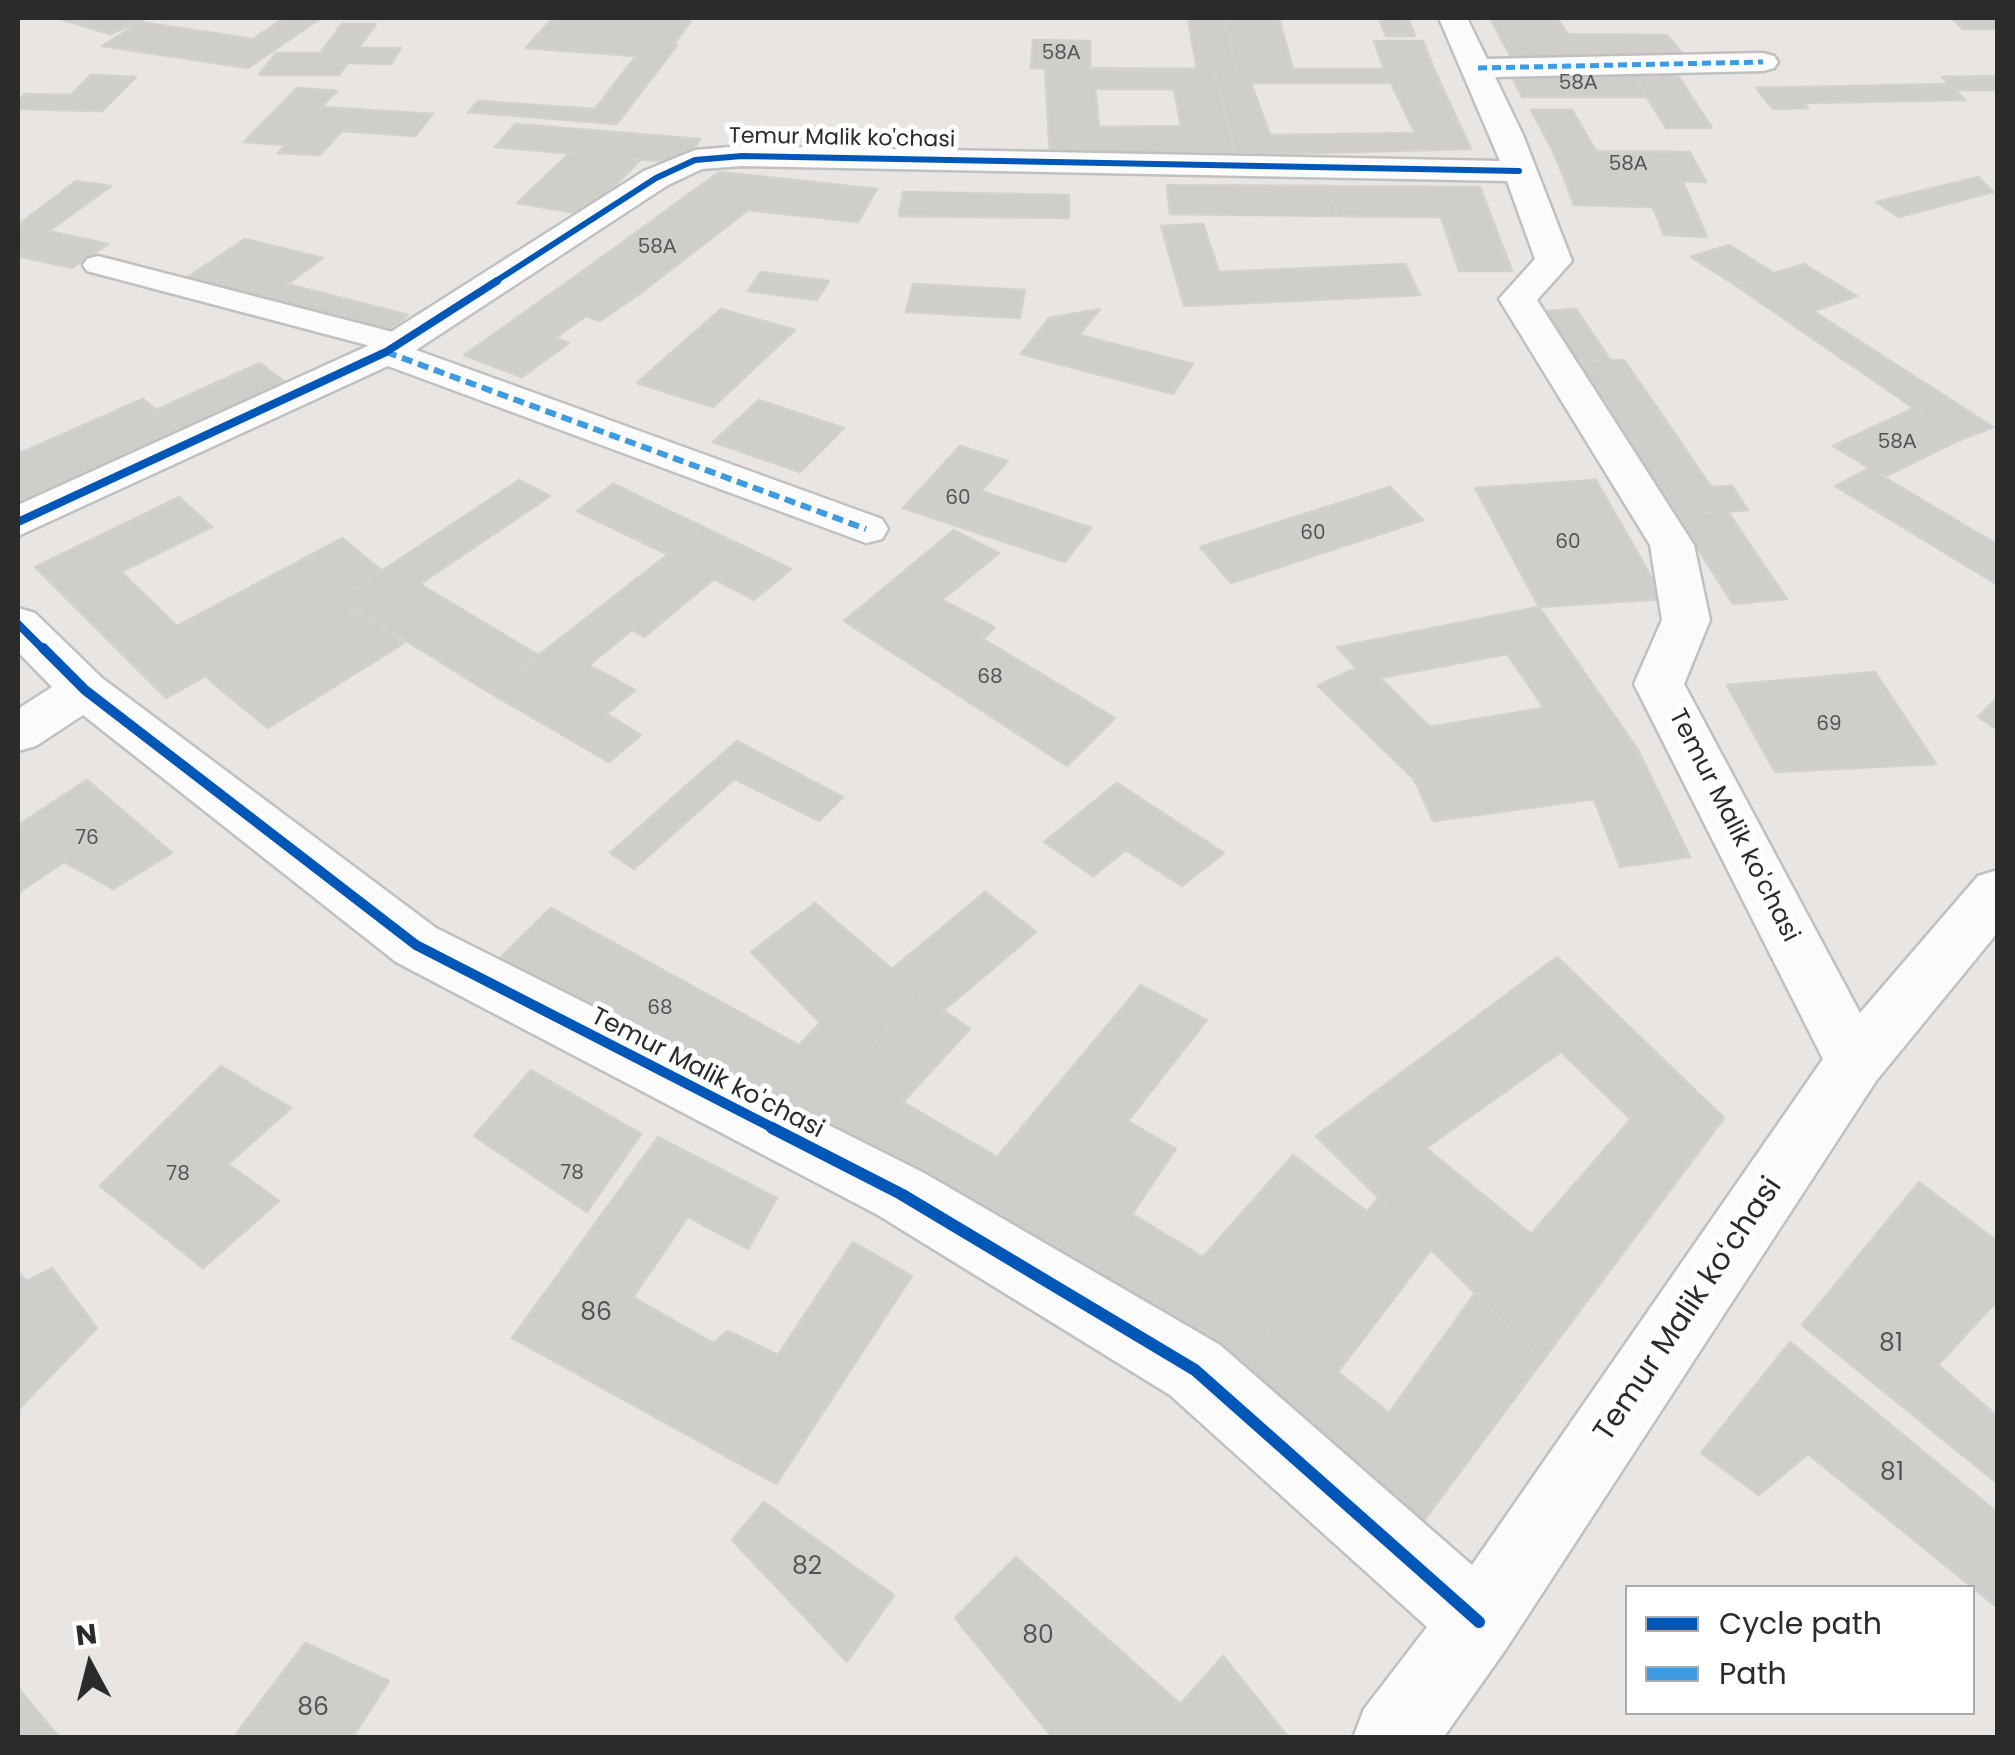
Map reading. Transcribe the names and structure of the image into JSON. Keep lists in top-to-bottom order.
{
  "streets": {
    "street": ["Temur Malik ko'chasi", "Temur Malik koʻchasi"]
  },
  "crossings": [
    ["Temur Malik ko'chasi", "Temur Malik koʻchasi"]
  ],
  "house_numbers": [
    "58А",
    "58А",
    "58А",
    "58А",
    "58А",
    "60",
    "60",
    "60",
    "68",
    "69",
    "76",
    "68",
    "78",
    "78",
    "86",
    "81",
    "81",
    "82",
    "80",
    "86"
  ],
  "legend": ["Cycle path", "Path"],
  "north": "top"
}
